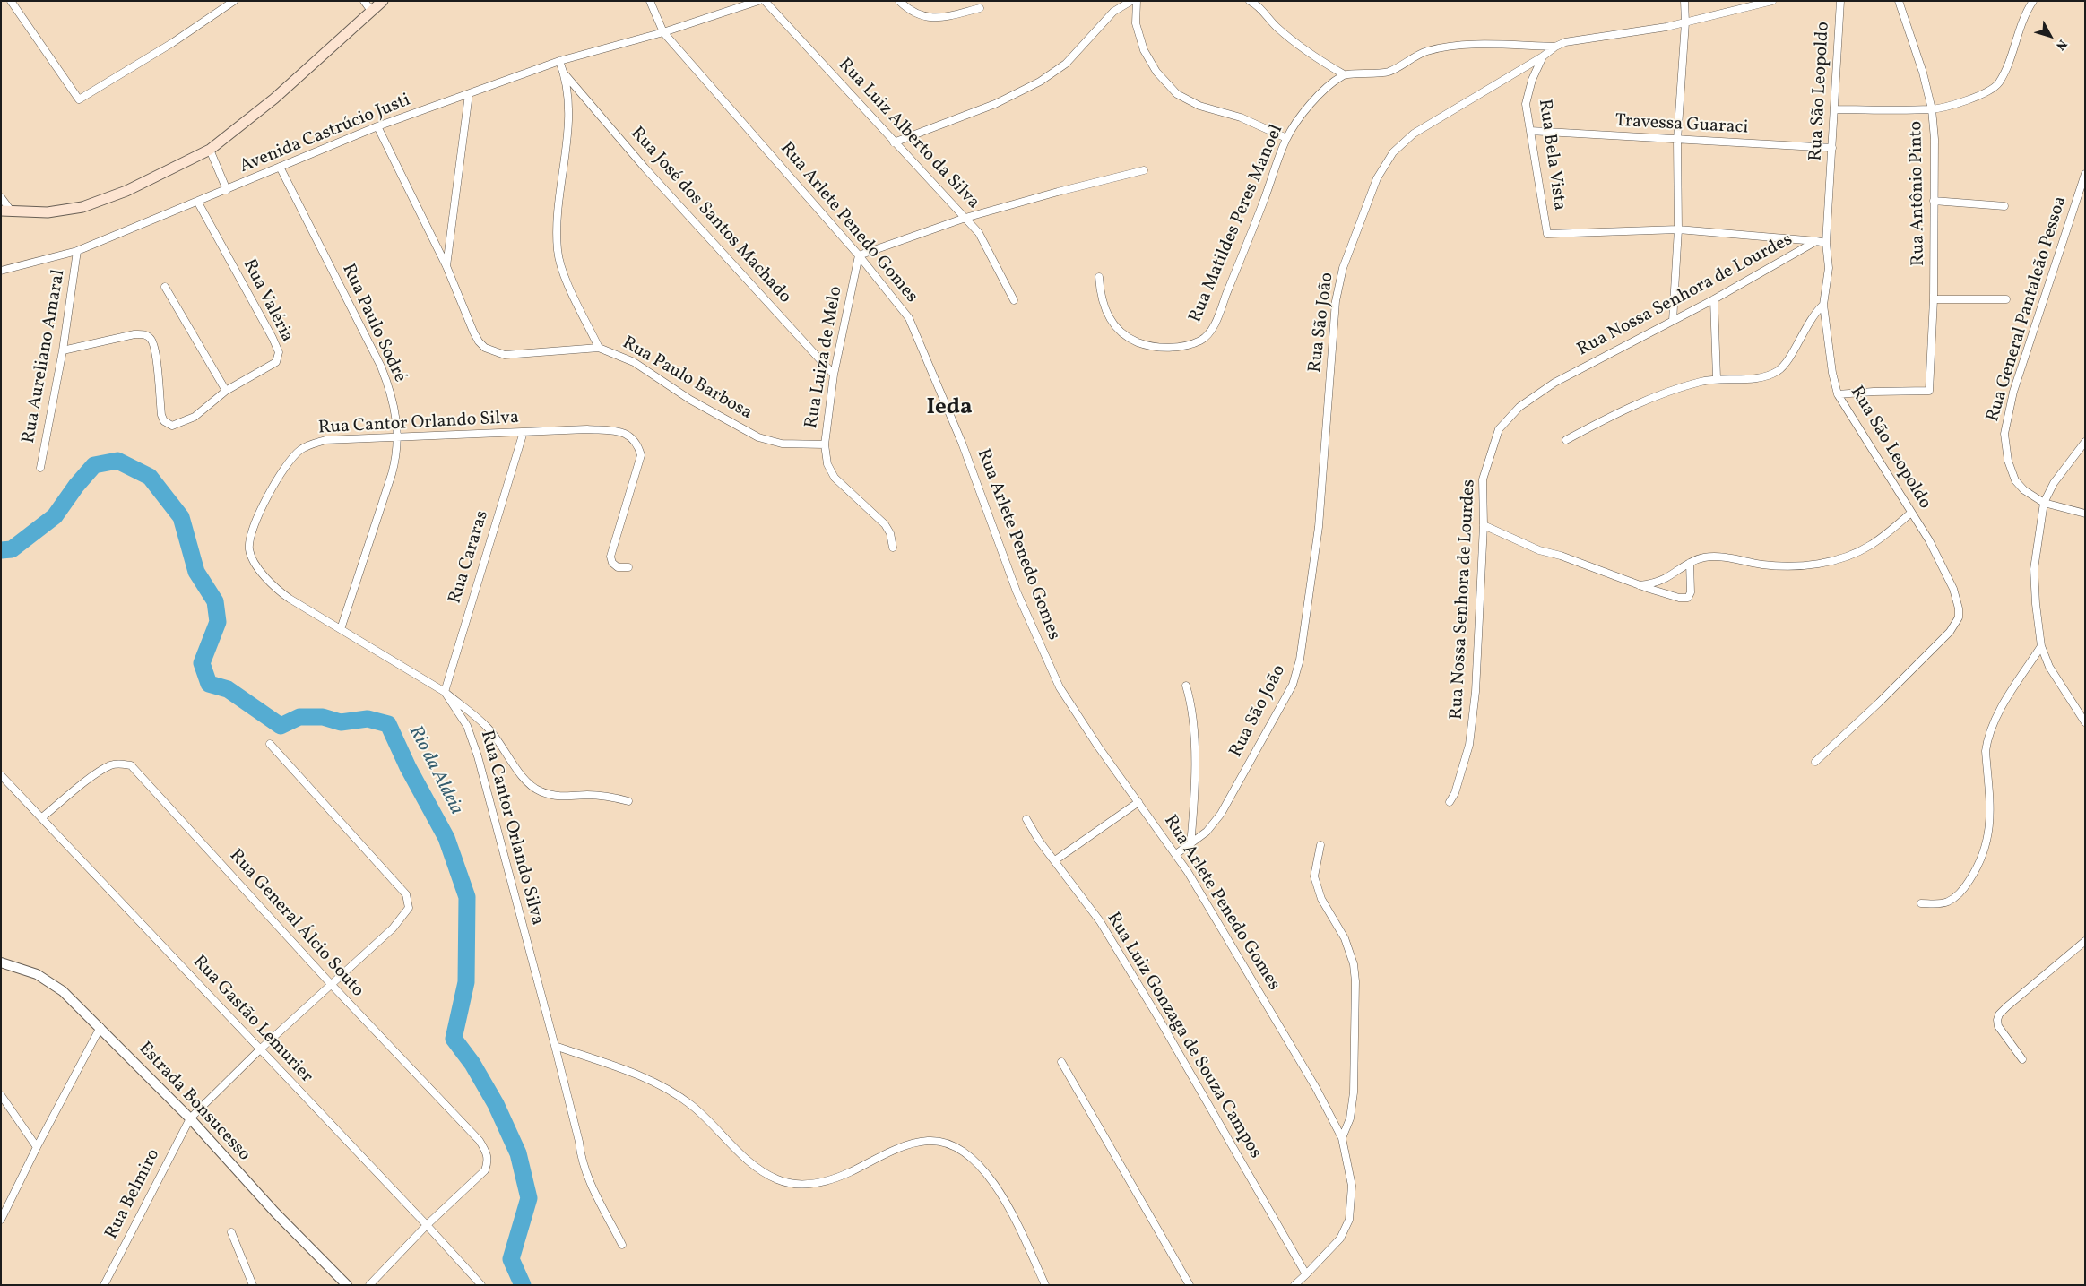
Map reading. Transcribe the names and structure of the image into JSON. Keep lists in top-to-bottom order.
{
  "streets": {
    "street": [
      "Rua São Leopoldo",
      "Travessa Guaraci",
      "Avenida Castrúcio Justi",
      "Rua Luiz Alberto da Silva",
      "Rua Bela Vista",
      "Rua Antônio Pinto",
      "Rua José dos Santos Machado",
      "Rua Arlete Penedo Gomes",
      "Rua Matildes Peres Manoel",
      "Rua Nossa Senhora de Lourdes",
      "Rua Valéria",
      "Rua General Pantaleão Pessoa",
      "Rua São João",
      "Rua Paulo Sodré",
      "Rua Aureliano Amaral",
      "Rua Luiza de Melo",
      "Rua Paulo Barbosa",
      "Rua Cantor Orlando Silva",
      "Rua Cararas",
      "Rua General Álcio Souto",
      "Rua Gastão Lemurier",
      "Rua Luiz Gonzaga de Souza Campos",
      "Estrada Bonsucesso",
      "Rua Belmiro"
    ]
  },
  "crossings": [
    ["Rua São Leopoldo", "Travessa Guaraci"],
    ["Rua São Leopoldo", "Rua Antônio Pinto"],
    ["Rua São Leopoldo", "Rua Nossa Senhora de Lourdes"],
    ["Travessa Guaraci", "Rua Bela Vista"],
    ["Avenida Castrúcio Justi", "Rua Arlete Penedo Gomes"],
    ["Avenida Castrúcio Justi", "Rua Valéria"],
    ["Avenida Castrúcio Justi", "Rua Paulo Sodré"],
    ["Avenida Castrúcio Justi", "Rua Aureliano Amaral"],
    ["Avenida Castrúcio Justi", "Rua Paulo Barbosa"],
    ["Rua Bela Vista", "Rua São João"],
    ["Rua José dos Santos Machado", "Rua Luiza de Melo"],
    ["Rua Arlete Penedo Gomes", "Rua São João"],
    ["Rua Arlete Penedo Gomes", "Rua Luiza de Melo"],
    ["Rua Arlete Penedo Gomes", "Rua Luiz Gonzaga de Souza Campos"],
    ["Rua Valéria", "Rua Aureliano Amaral"],
    ["Rua Paulo Sodré", "Rua Cantor Orlando Silva"],
    ["Rua Luiza de Melo", "Rua Paulo Barbosa"],
    ["Rua Cantor Orlando Silva", "Rua Cararas"],
    ["Rua General Álcio Souto", "Rua Gastão Lemurier"],
    ["Rua General Álcio Souto", "Rua Belmiro"],
    ["Rua Gastão Lemurier", "Rua Belmiro"],
    ["Estrada Bonsucesso", "Rua Belmiro"]
  ],
  "districts": ["Ieda"],
  "water": ["Rio da Aldeia"],
  "north": "bottom right"
}
